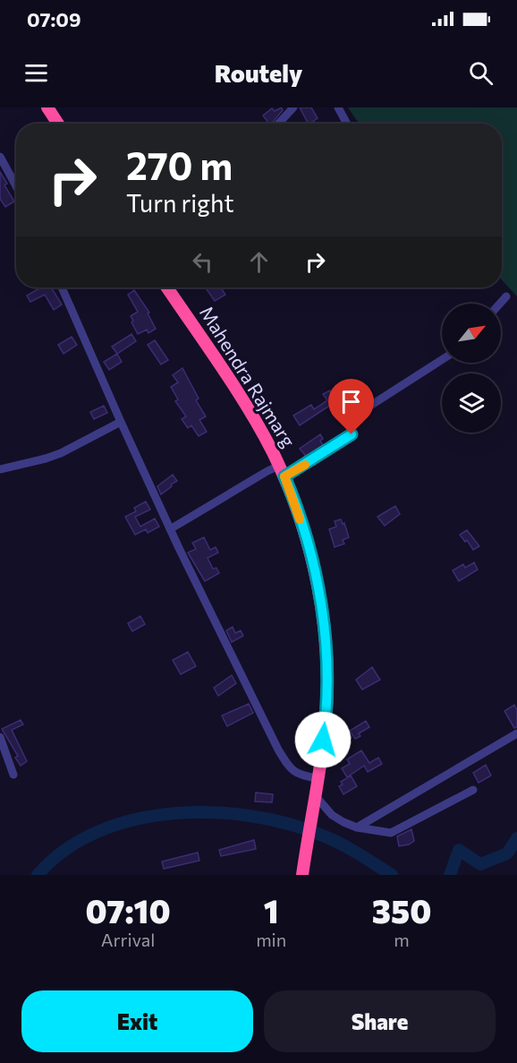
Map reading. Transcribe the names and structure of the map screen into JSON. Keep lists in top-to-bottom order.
{
  "streets": {
    "highway": ["Mahendra Rajmarg"]
  },
  "north": "top right",
  "page": {
    "status": "07:09",
    "header": "Routely",
    "turn": ["270 m", "Turn right"],
    "eta": [
      "07:10",
      "Arrival",
      "1",
      "min",
      "350",
      "m"
    ],
    "buttons": ["Exit", "Share"]
  }
}
